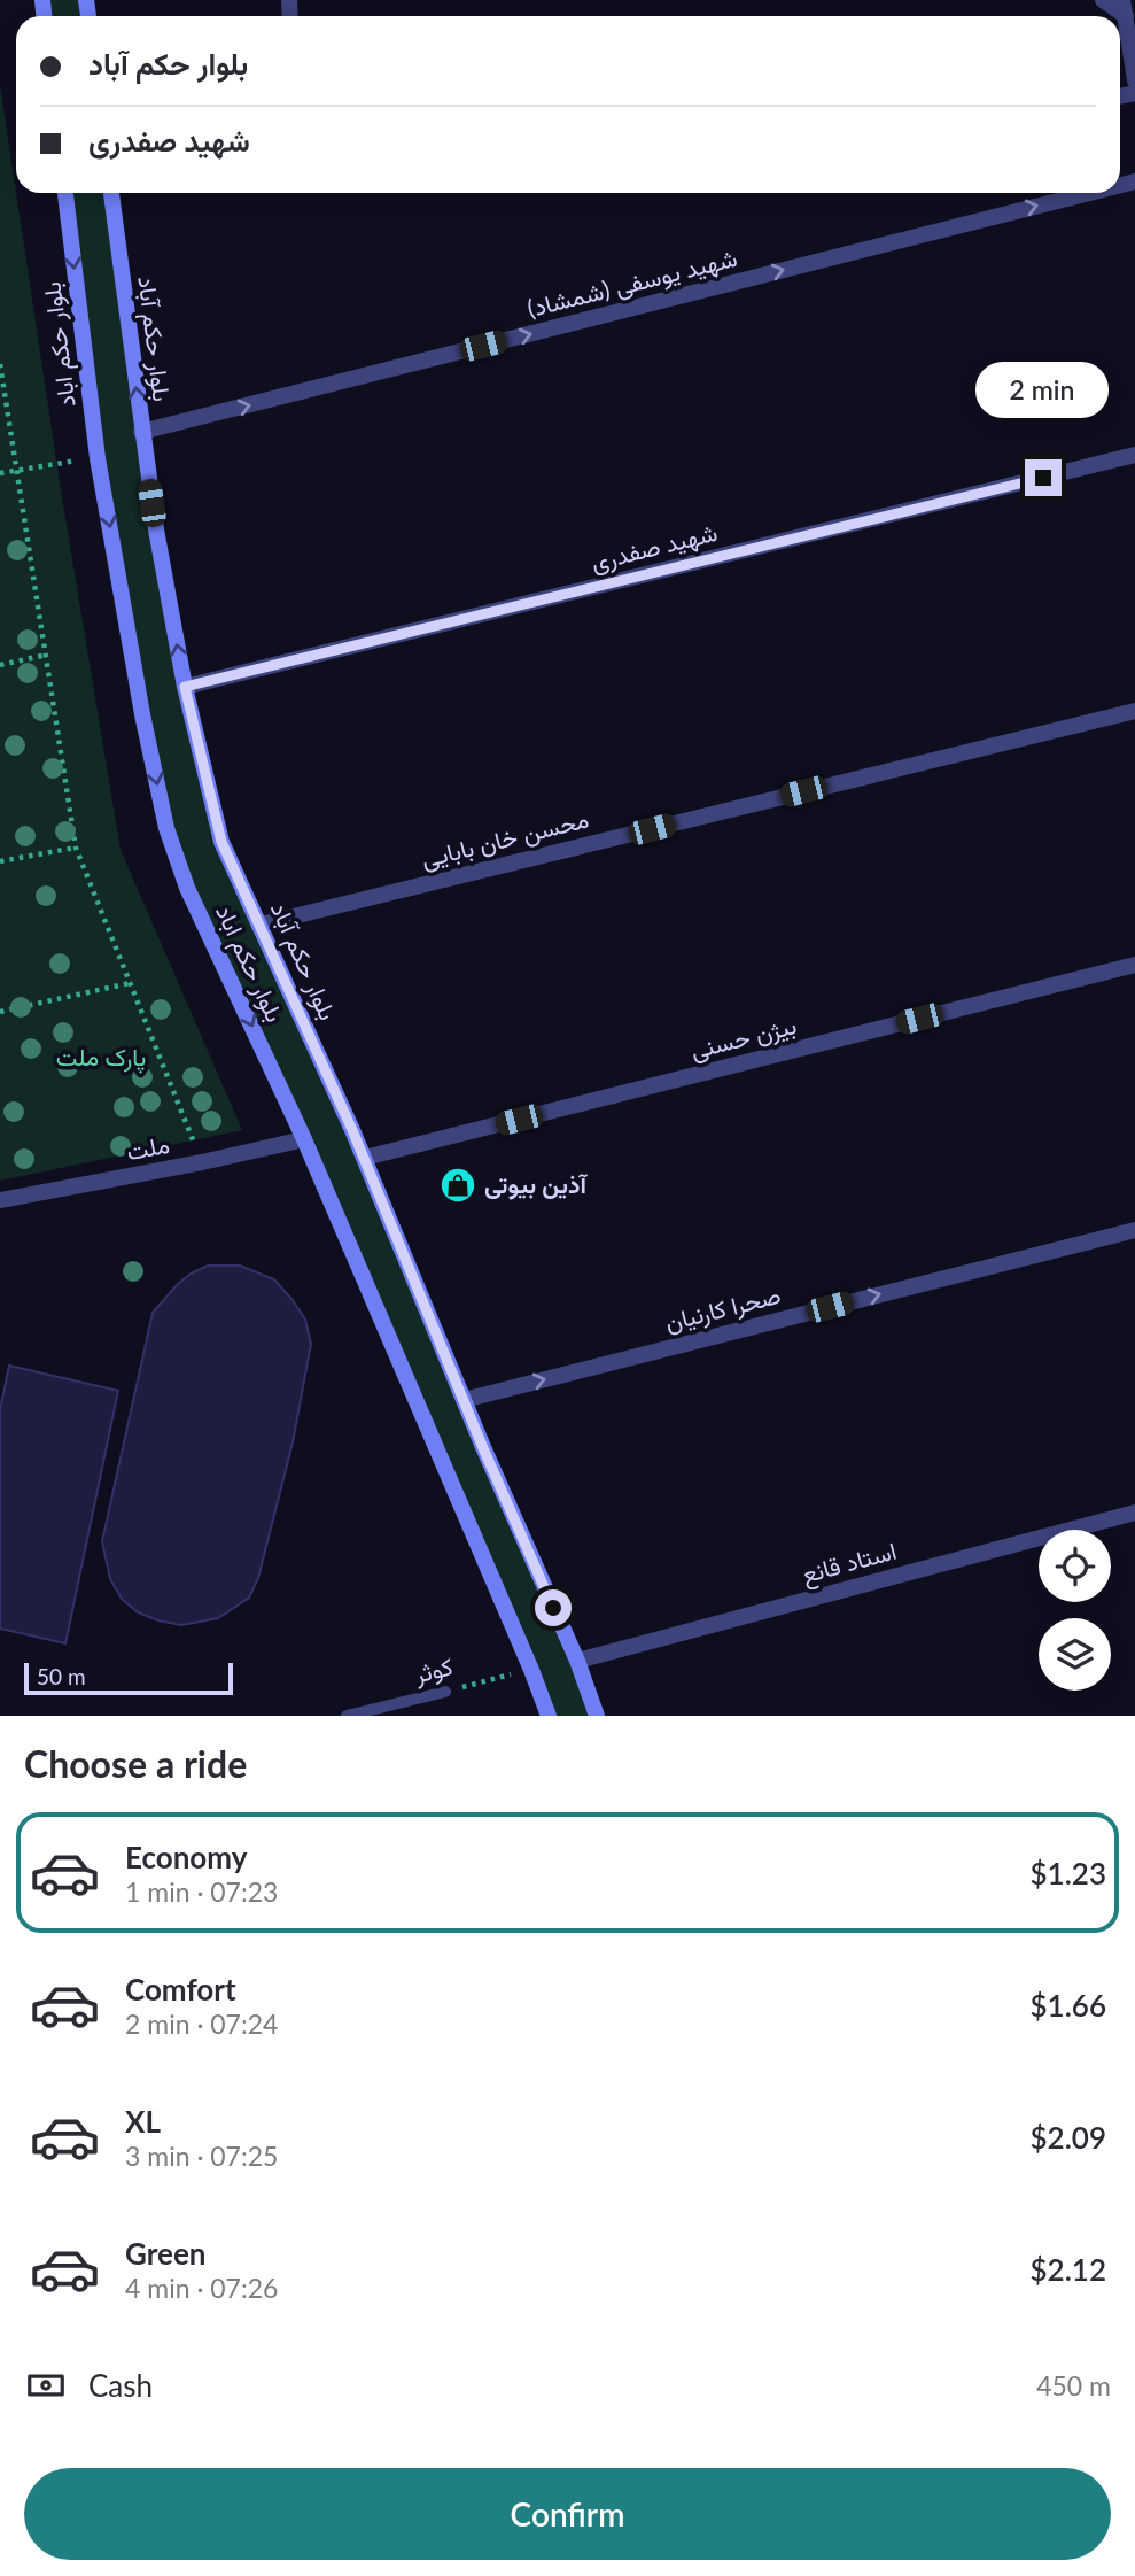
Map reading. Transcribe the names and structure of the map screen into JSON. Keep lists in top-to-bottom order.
{
  "streets": {
    "main road": ["بلوار حکم آباد", "بلوار حکم اباد"],
    "street": [
      "شهید یوسفی (شمشاد)",
      "شهید صفدری",
      "محسن خان بابایی",
      "بیژن حسنی",
      "ملت",
      "صحرا کارنیان",
      "استاد قانع"
    ],
    "lane": ["کوثر"]
  },
  "crossings": [
    ["شهید یوسفی (شمشاد)", "بلوار حکم آباد"],
    ["بلوار حکم آباد", "شهید صفدری"],
    ["بلوار حکم آباد", "محسن خان بابایی"],
    ["بلوار حکم آباد", "بیژن حسنی"],
    ["بلوار حکم آباد", "صحرا کارنیان"],
    ["بلوار حکم آباد", "استاد قانع"],
    ["بلوار حکم اباد", "ملت"],
    ["بلوار حکم اباد", "کوثر"]
  ],
  "one_way": ["شهید یوسفی (شمشاد)", "بلوار حکم اباد", "صحرا کارنیان"],
  "parks": ["پارک ملت"],
  "places": {
    "shop": ["آذین بیوتی"]
  },
  "scale_bar": "50 m",
  "page": {
    "banner": ["بلوار حکم آباد", "شهید صفدری"],
    "bubble": "2 min",
    "scale": "50 m",
    "heading": "Choose a ride",
    "list": [
      {
        "name": "Economy",
        "note": "1 min · 07:23",
        "value": "$1.23"
      },
      {
        "name": "Comfort",
        "note": "2 min · 07:24",
        "value": "$1.66"
      },
      {
        "name": "XL",
        "note": "3 min · 07:25",
        "value": "$2.09"
      },
      {
        "name": "Green",
        "note": "4 min · 07:26",
        "value": "$2.12"
      }
    ],
    "pay": ["Cash", "450 m"],
    "buttons": "Confirm"
  }
}
